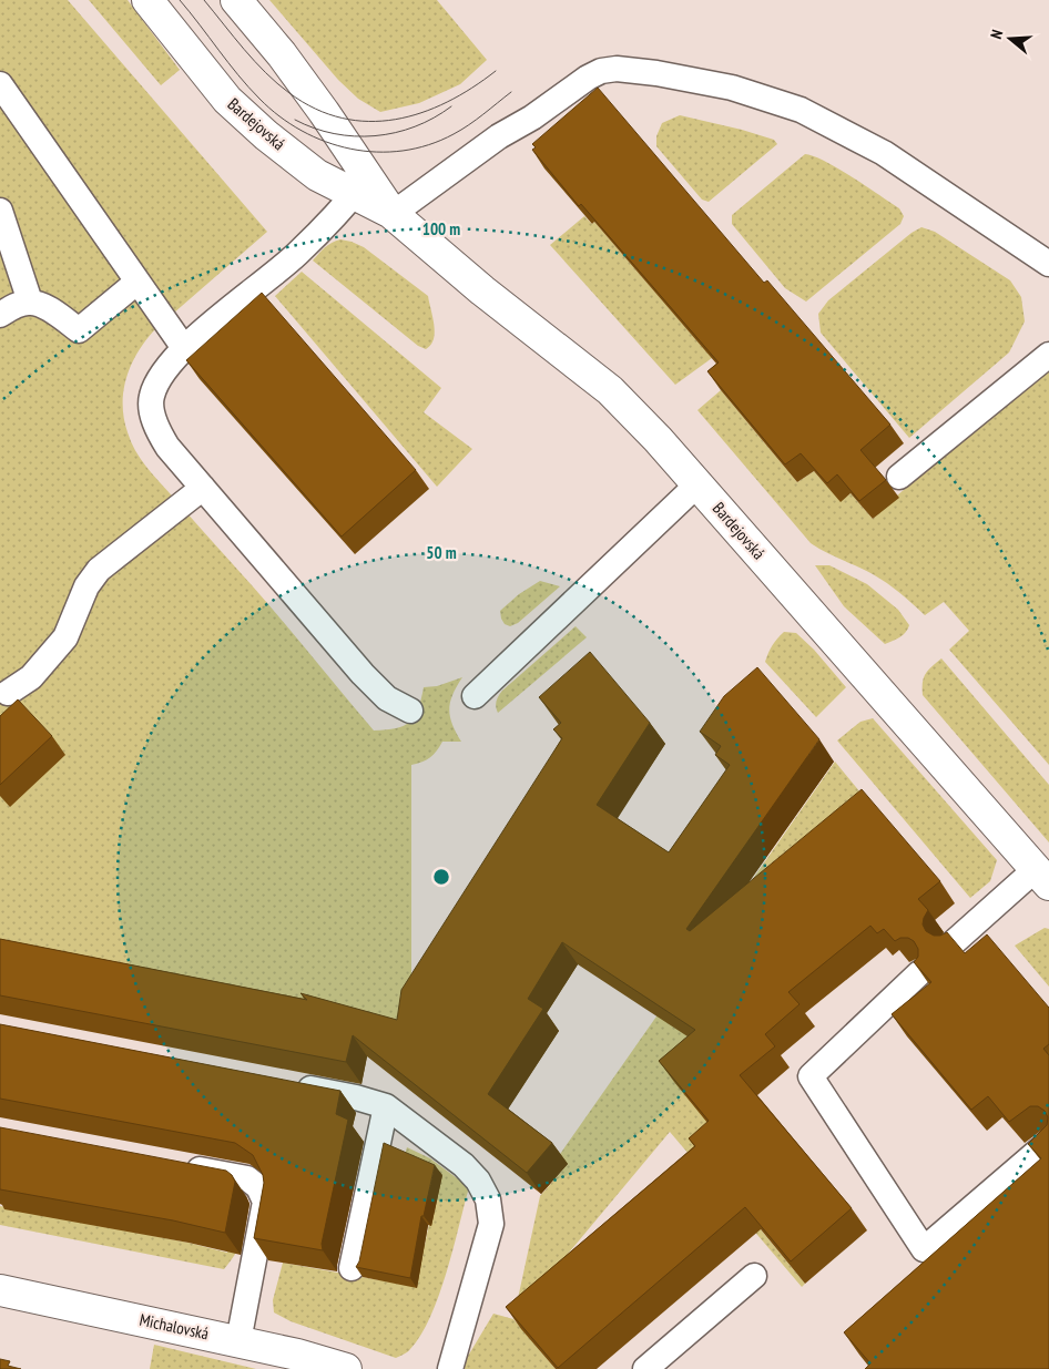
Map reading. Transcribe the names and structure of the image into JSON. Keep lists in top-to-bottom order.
{
  "streets": {
    "street": ["Bardejovská", "Michalovská"]
  },
  "north": "left",
  "rings": ["100 m", "50 m"]
}
